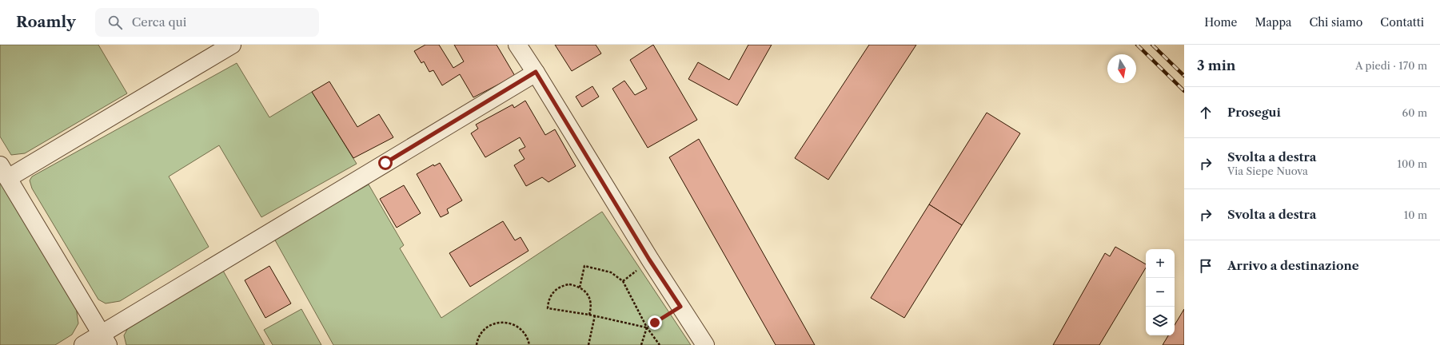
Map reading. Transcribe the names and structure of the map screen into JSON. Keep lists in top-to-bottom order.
{
  "north": "bottom",
  "page": {
    "header": "Roamly",
    "search": "Cerca qui",
    "nav": [
      "Home",
      "Mappa",
      "Chi siamo",
      "Contatti"
    ],
    "heading": ["3 min", "A piedi · 170 m"],
    "list": [
      ["Prosegui", "60 m"],
      ["Svolta a destra", "Via Siepe Nuova", "100 m"],
      ["Svolta a destra", "10 m"],
      "Arrivo a destinazione"
    ],
    "map_buttons": ["+", "−"]
  }
}
